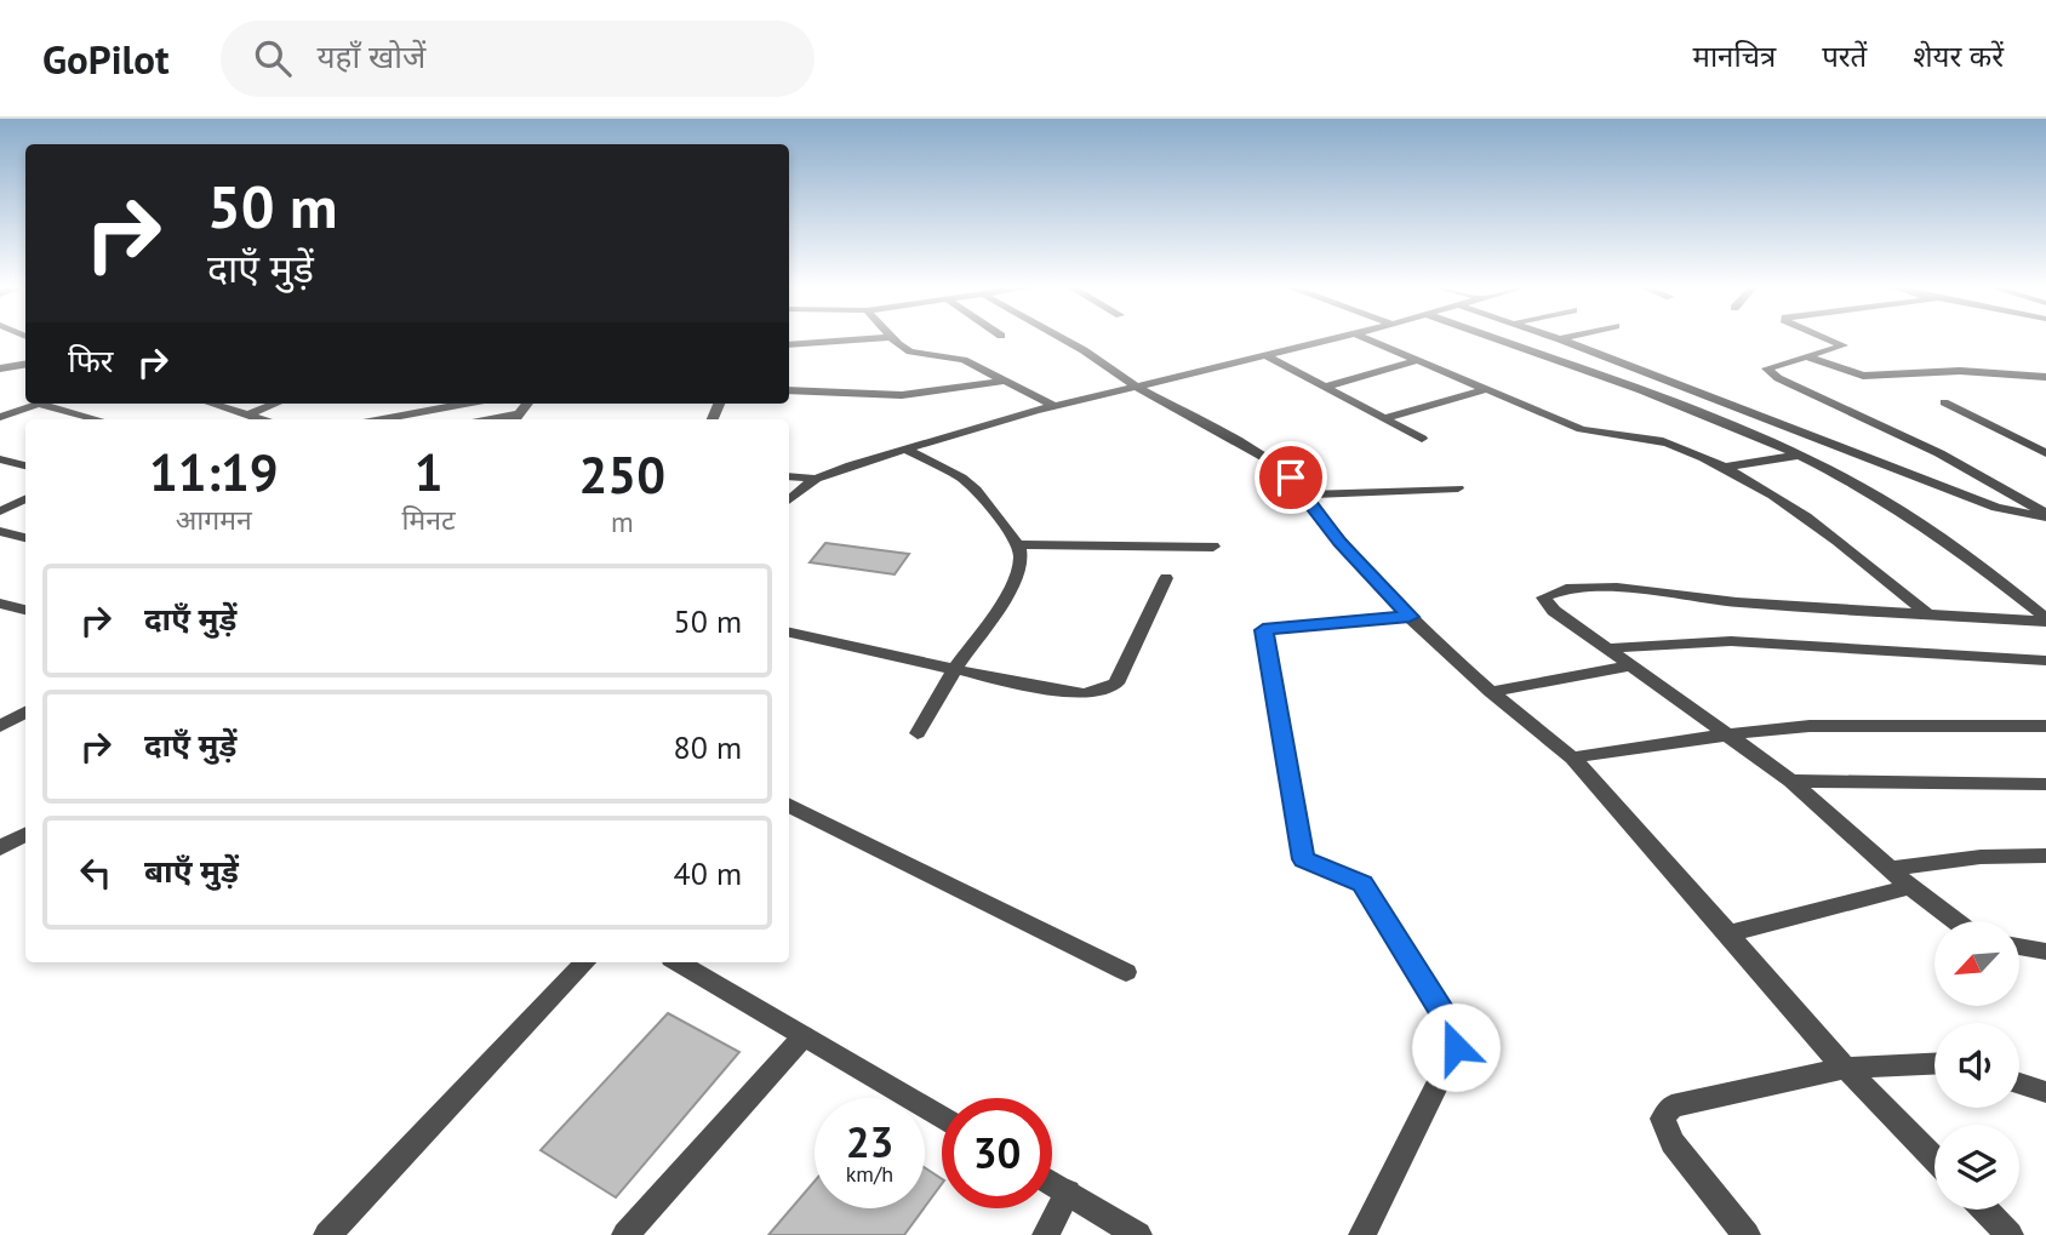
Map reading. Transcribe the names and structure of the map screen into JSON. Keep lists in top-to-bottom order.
{
  "north": "bottom left",
  "page": {
    "header": "GoPilot",
    "search": "यहाँ खोजें",
    "nav": ["मानचित्र", "परतें", "शेयर करें"],
    "turn": ["50 m", "दाएँ मुड़ें"],
    "then": "फिर",
    "eta": [
      "11:19",
      "आगमन",
      "1",
      "मिनट",
      "250",
      "m"
    ],
    "list": [
      {
        "name": "दाएँ मुड़ें",
        "value": "50 m"
      },
      {
        "name": "दाएँ मुड़ें",
        "value": "80 m"
      },
      {
        "name": "बाएँ मुड़ें",
        "value": "40 m"
      }
    ],
    "speed": "23 km/h",
    "limit": "30"
  }
}
